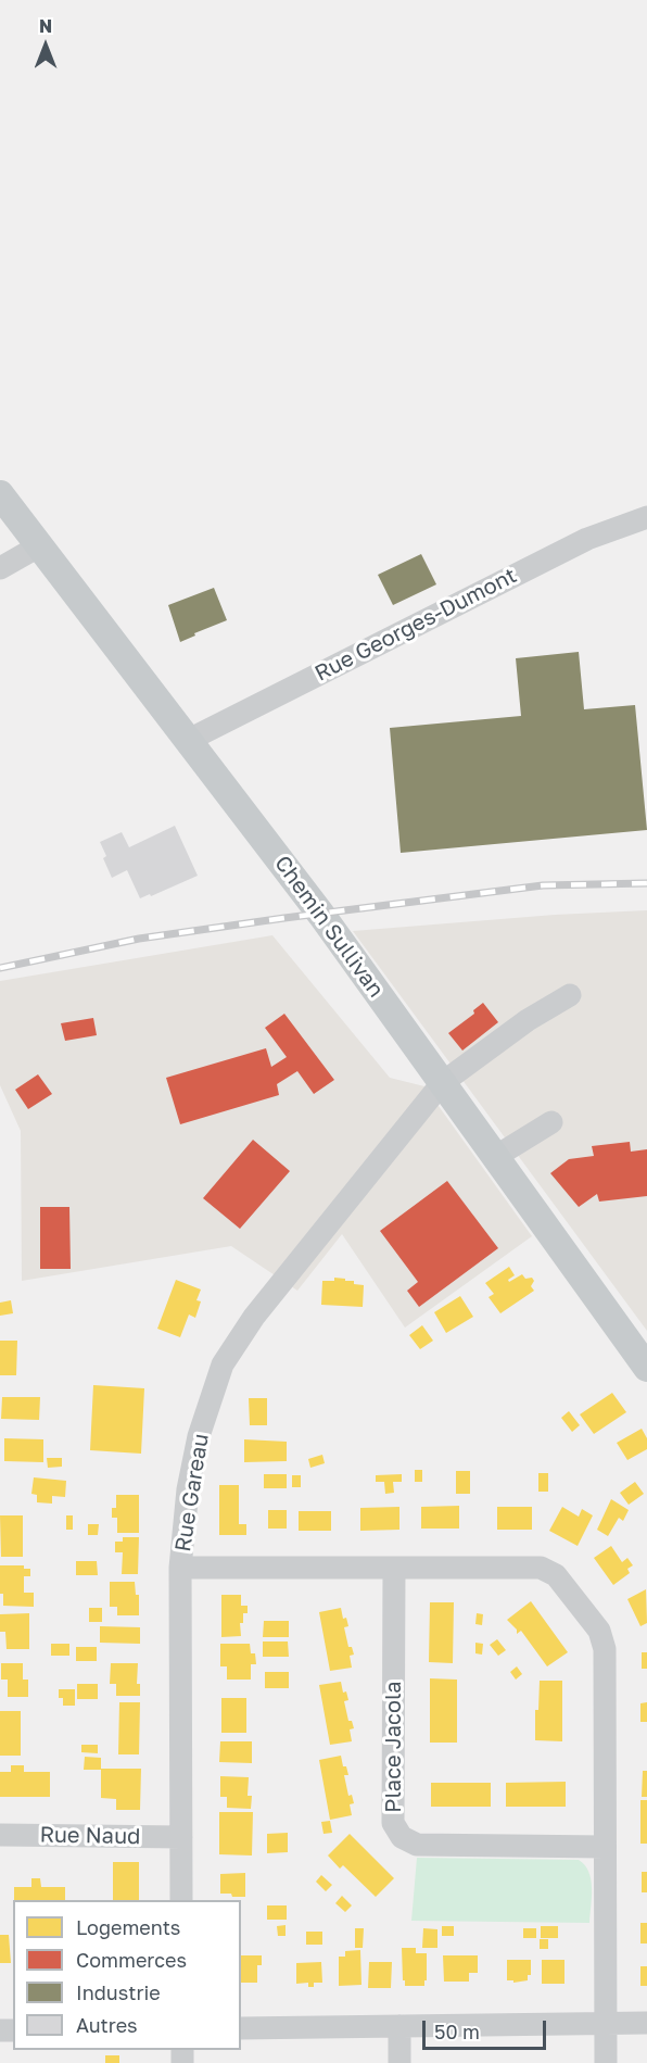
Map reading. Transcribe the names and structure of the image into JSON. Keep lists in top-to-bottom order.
{
  "streets": {
    "main road": ["Chemin Sullivan"],
    "street": [
      "Rue Georges-Dumont",
      "Rue Gareau",
      "Place Jacola",
      "Rue Naud"
    ]
  },
  "crossings": [
    ["Rue Georges-Dumont", "Chemin Sullivan"],
    ["Chemin Sullivan", "Rue Gareau"],
    ["Rue Gareau", "Rue Naud"]
  ],
  "legend": [
    "Logements",
    "Commerces",
    "Industrie",
    "Autres"
  ],
  "scale_bar": "50 m",
  "north": "top"
}
